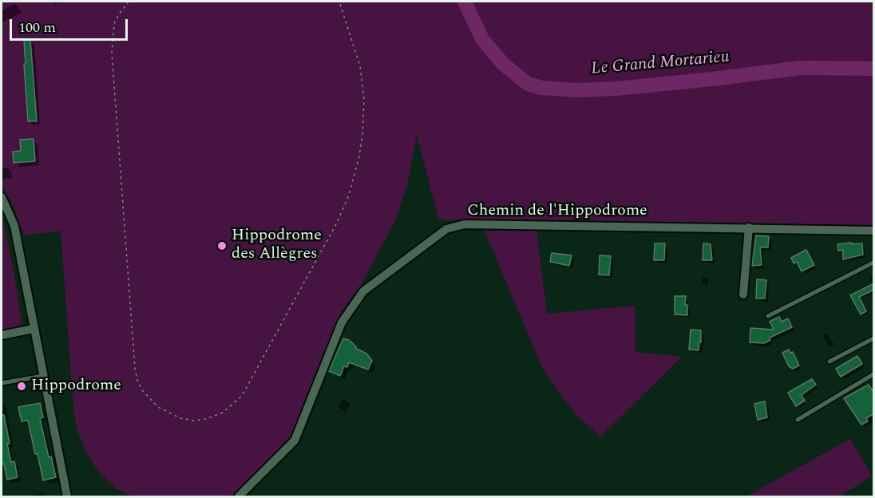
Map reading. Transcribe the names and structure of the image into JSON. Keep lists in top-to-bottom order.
{
  "streets": {
    "street": ["Chemin de l'Hippodrome"]
  },
  "water": ["Le Grand Mortarieu"],
  "places": ["Hippodrome des Allègres", "Hippodrome"],
  "scale_bar": "100 m"
}
